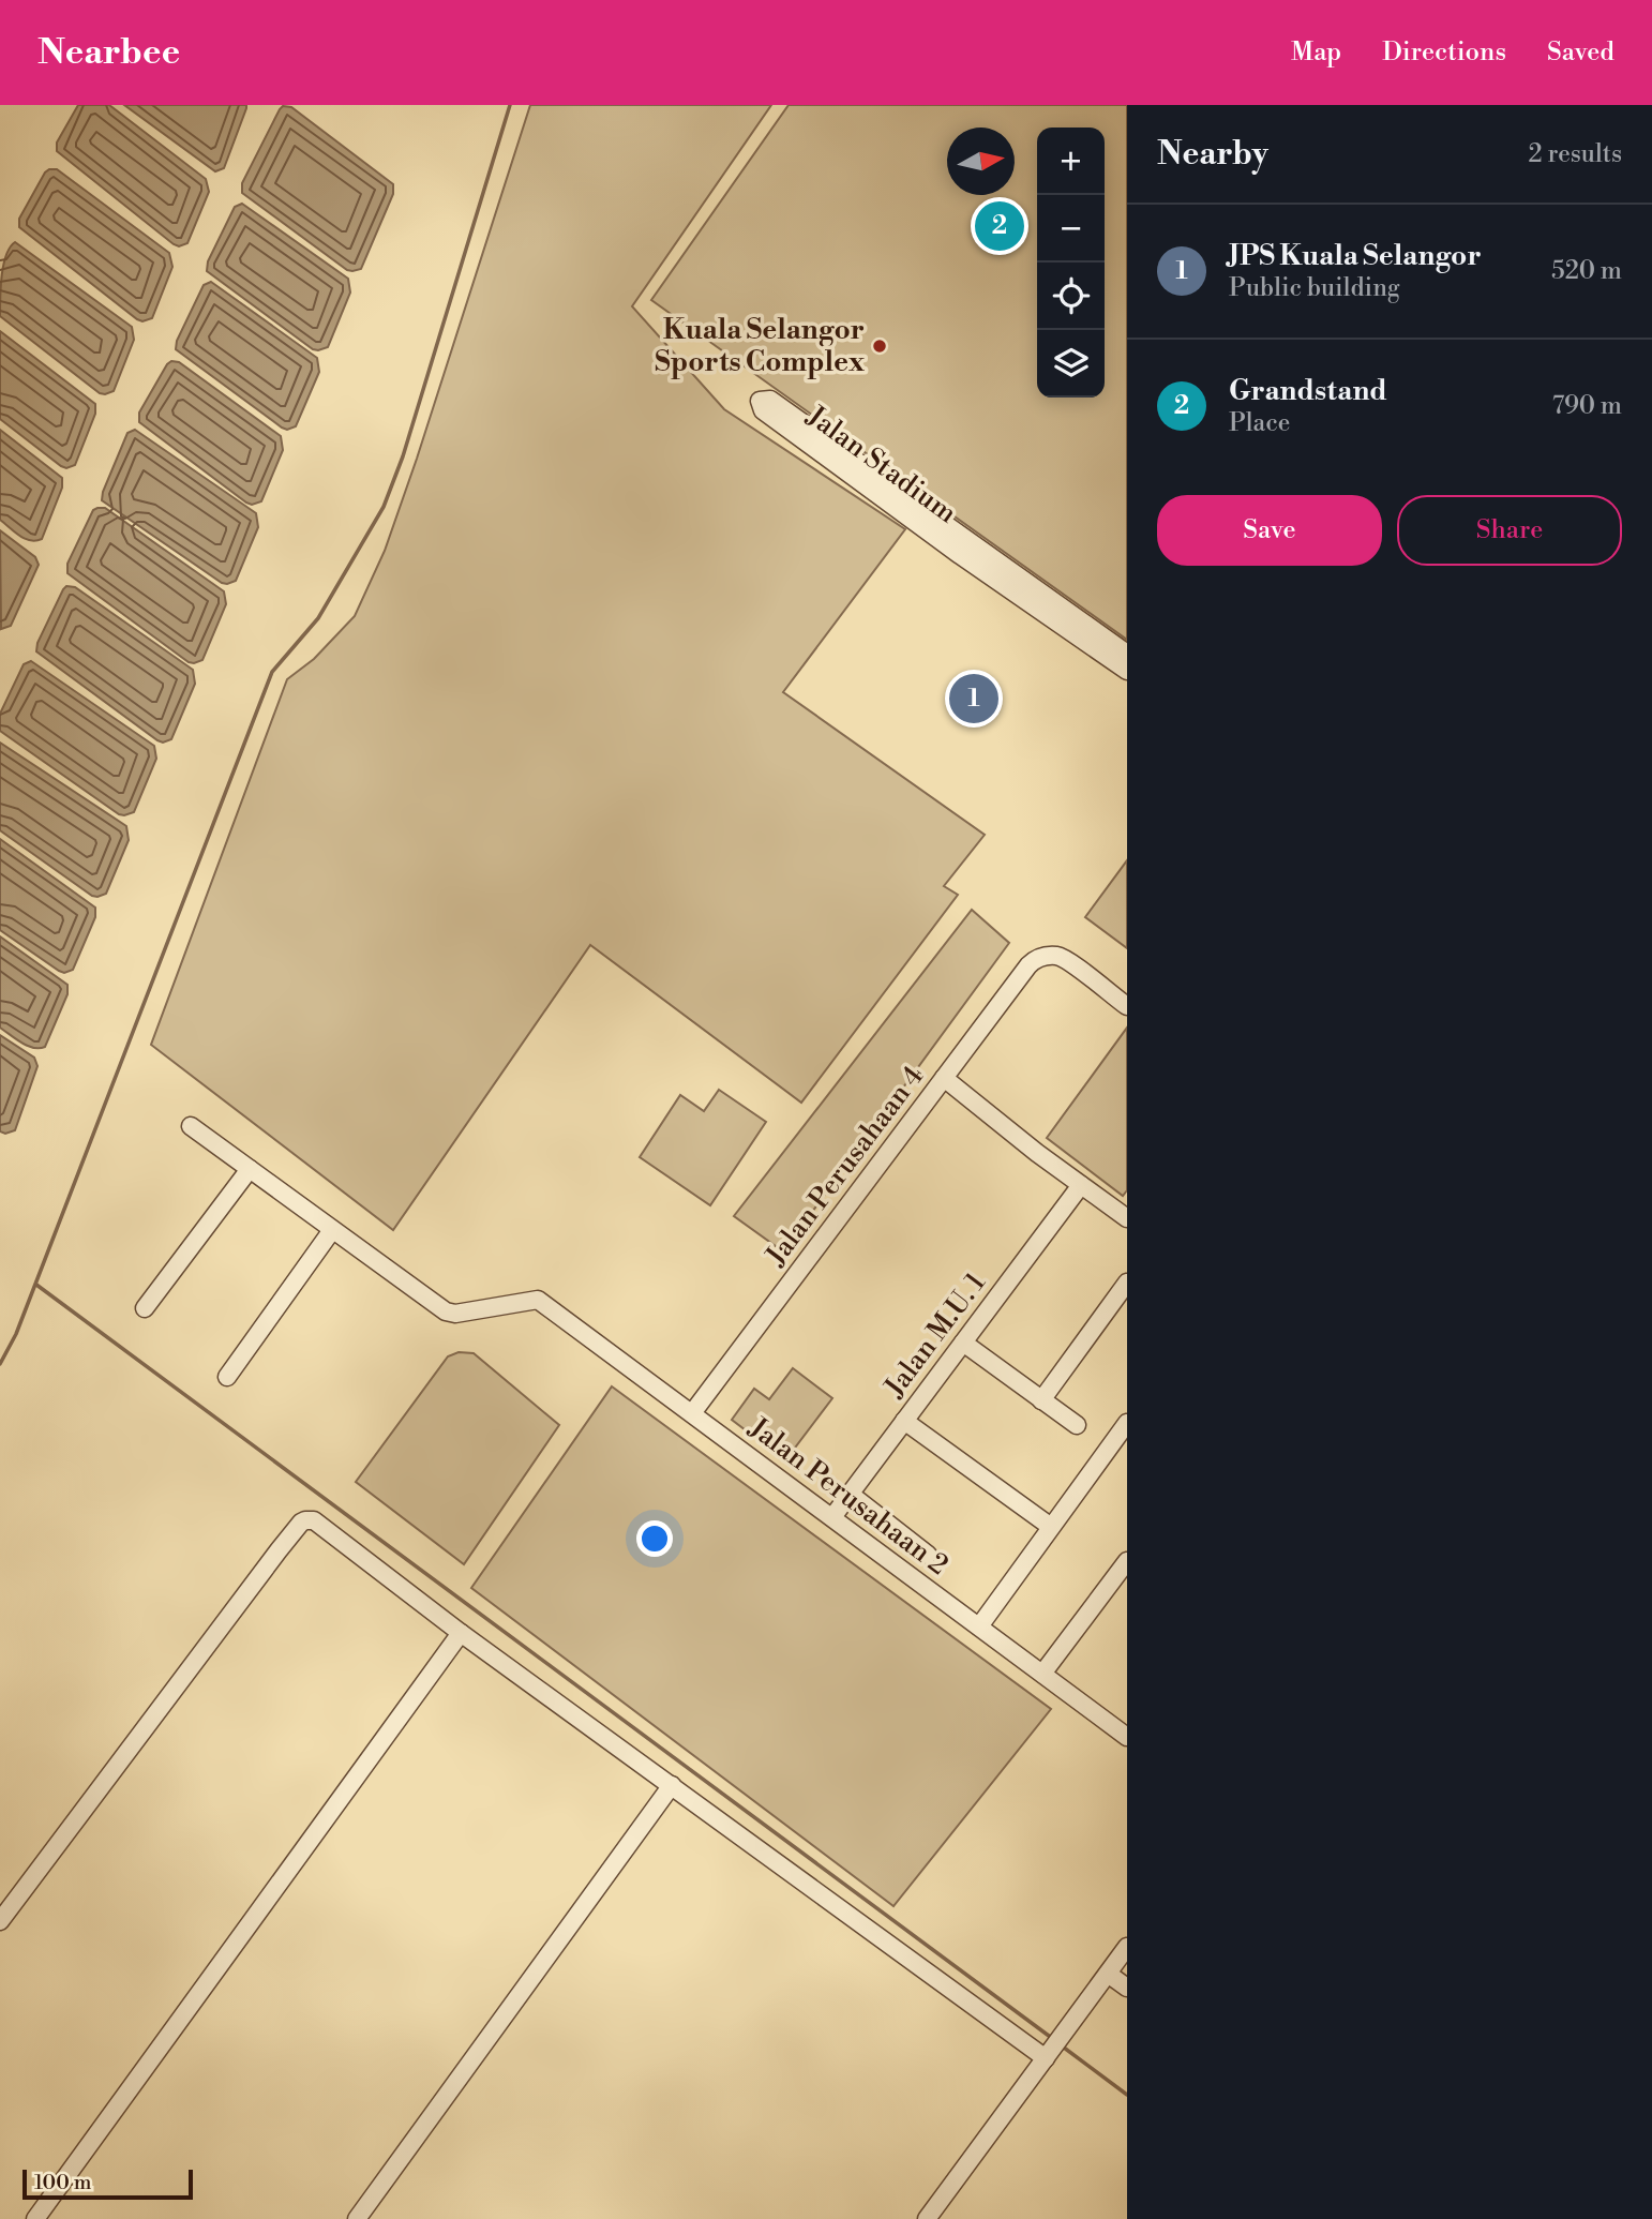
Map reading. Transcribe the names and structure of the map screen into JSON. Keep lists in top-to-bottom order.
{
  "streets": {
    "street": [
      "Jalan Stadium",
      "Jalan Perusahaan 4",
      "Jalan M.U. 1",
      "Jalan Perusahaan 2"
    ]
  },
  "crossings": [
    ["Jalan Perusahaan 4", "Jalan Perusahaan 2"],
    ["Jalan M.U. 1", "Jalan Perusahaan 2"]
  ],
  "places": ["Kuala Selangor Sports Complex"],
  "scale_bar": "100 m",
  "north": "right",
  "page": {
    "header": "Nearbee",
    "nav": ["Map", "Directions", "Saved"],
    "heading": ["Nearby", "2 results"],
    "map_buttons": ["+", "−"],
    "pins": ["2", "1"],
    "list": [
      {
        "mark": "1",
        "name": "JPS Kuala Selangor",
        "note": "Public building",
        "value": "520 m"
      },
      {
        "mark": "2",
        "name": "Grandstand",
        "note": "Place",
        "value": "790 m"
      }
    ],
    "buttons": ["Save", "Share"],
    "scale": "100 m"
  }
}
